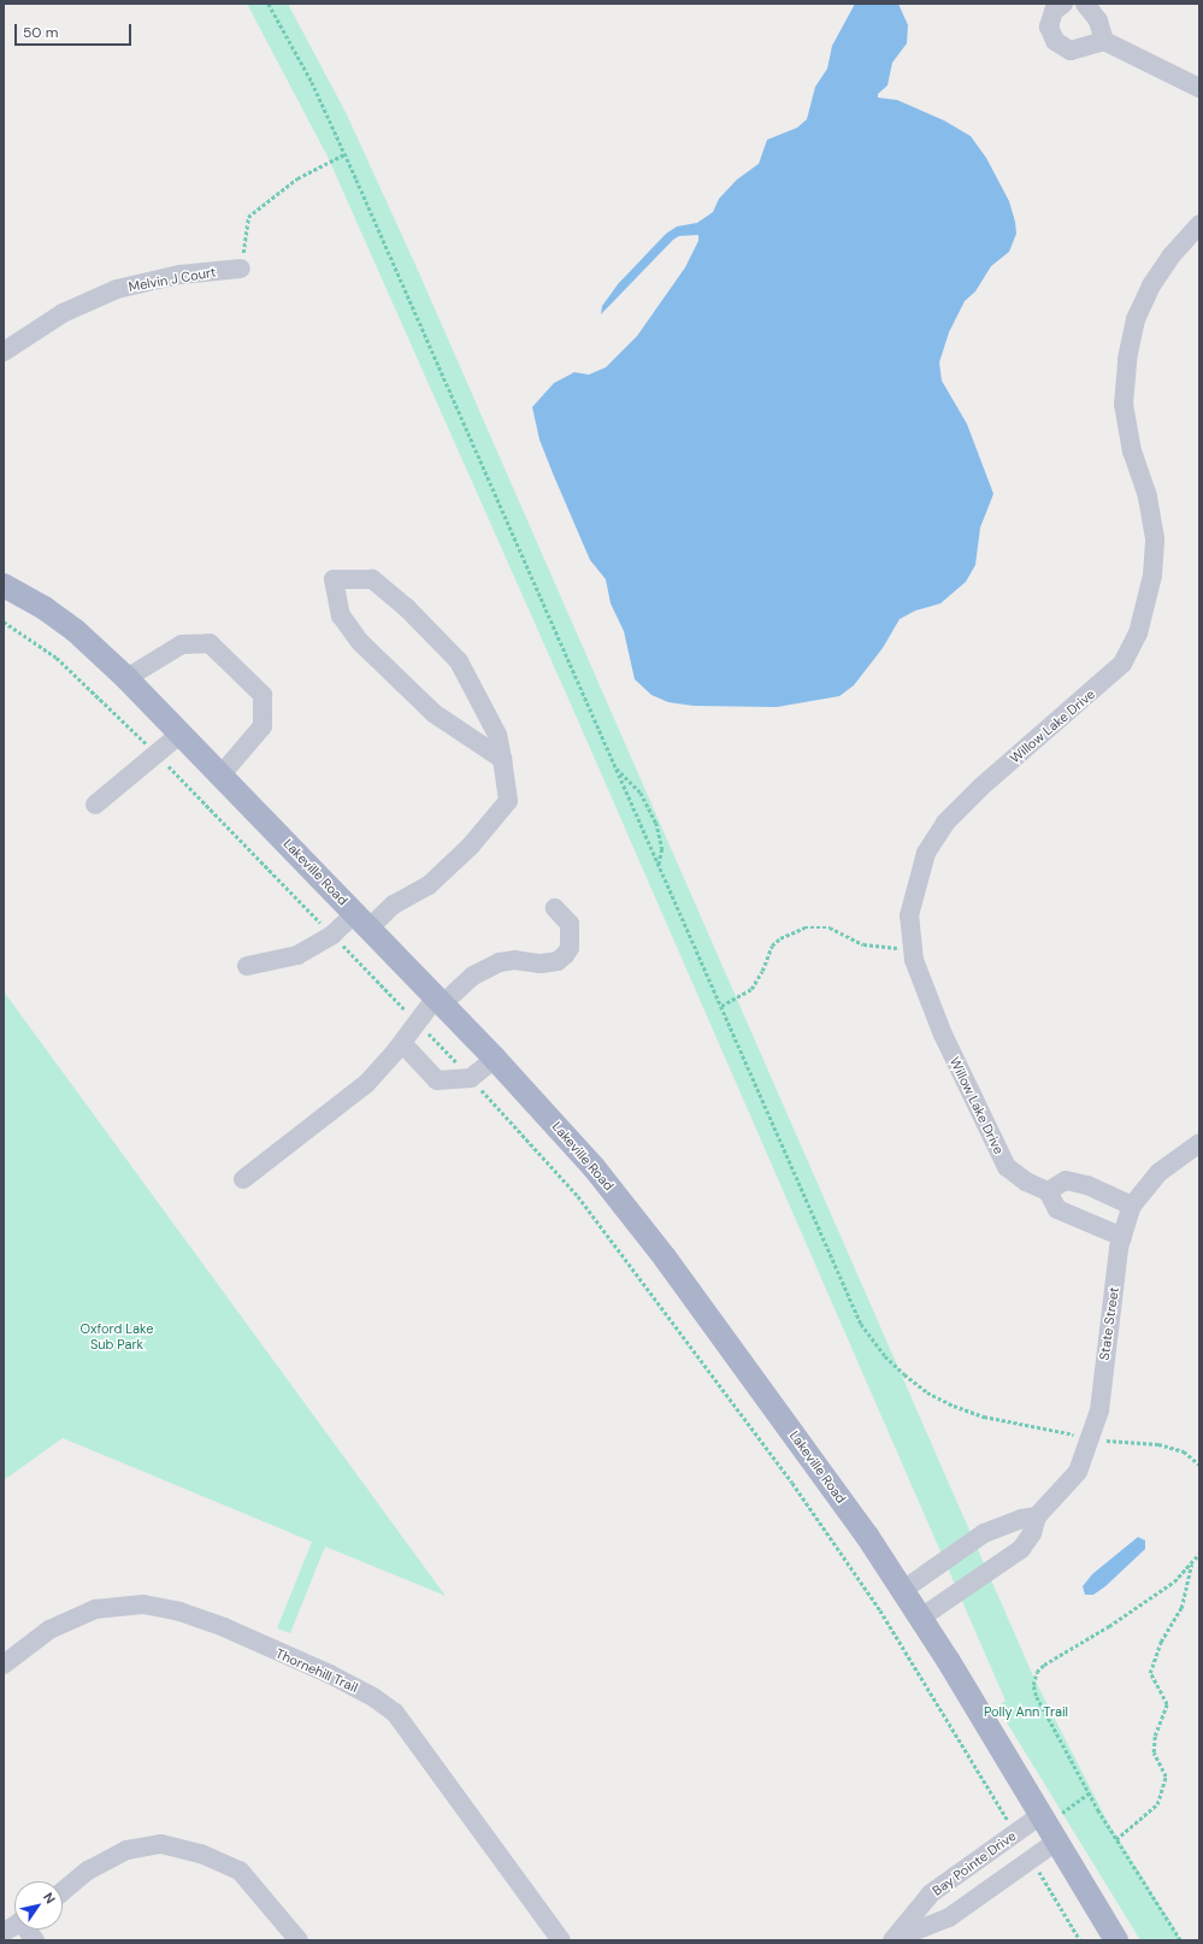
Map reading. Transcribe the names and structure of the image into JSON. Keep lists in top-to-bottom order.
{
  "streets": {
    "main road": ["Lakeville Road"],
    "street": [
      "Melvin J Court",
      "Willow Lake Drive",
      "State Street",
      "Thornehill Trail",
      "Bay Pointe Drive"
    ]
  },
  "crossings": [
    ["Lakeville Road", "State Street"],
    ["Lakeville Road", "Bay Pointe Drive"]
  ],
  "parks": ["Oxford Lake Sub Park", "Polly Ann Trail"],
  "scale_bar": "50 m",
  "north": "top right"
}
